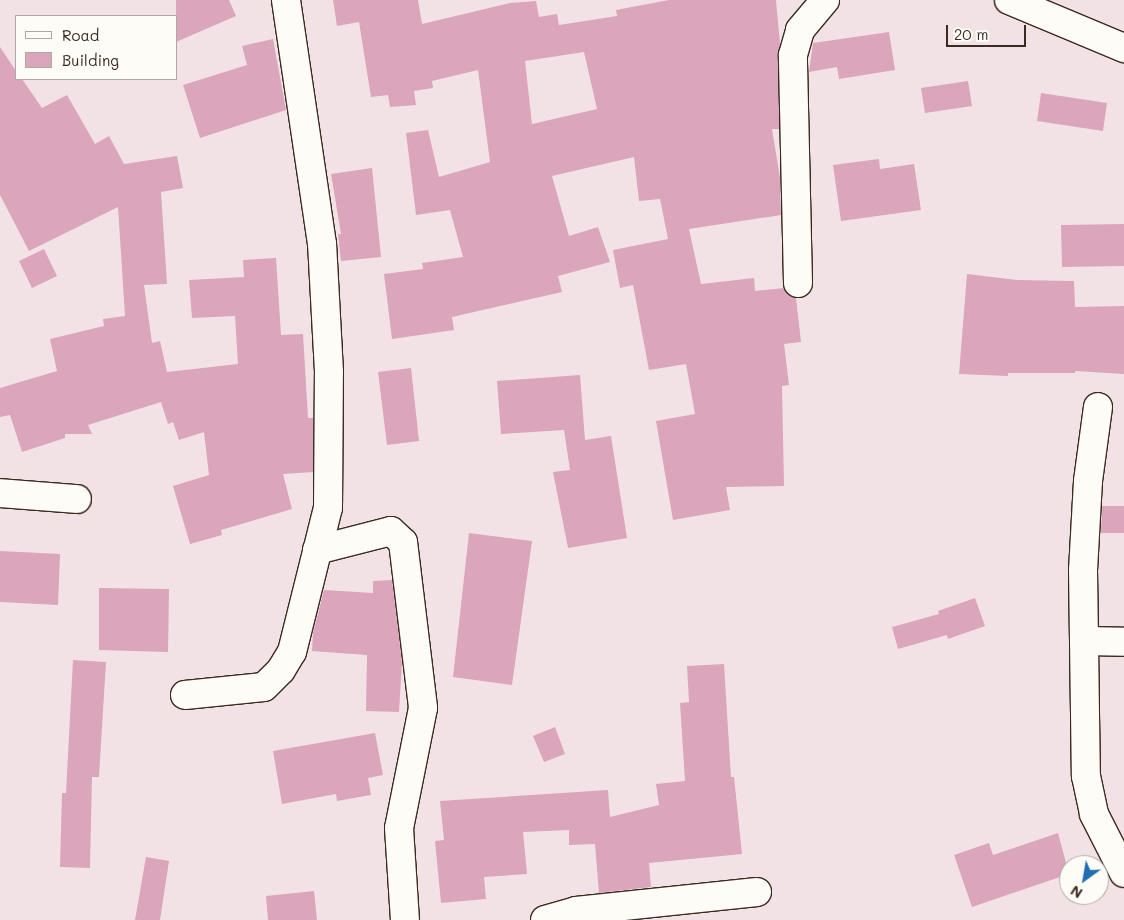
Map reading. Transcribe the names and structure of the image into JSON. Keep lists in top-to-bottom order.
{
  "legend": ["Road", "Building"],
  "scale_bar": "20 m",
  "north": "bottom left"
}
